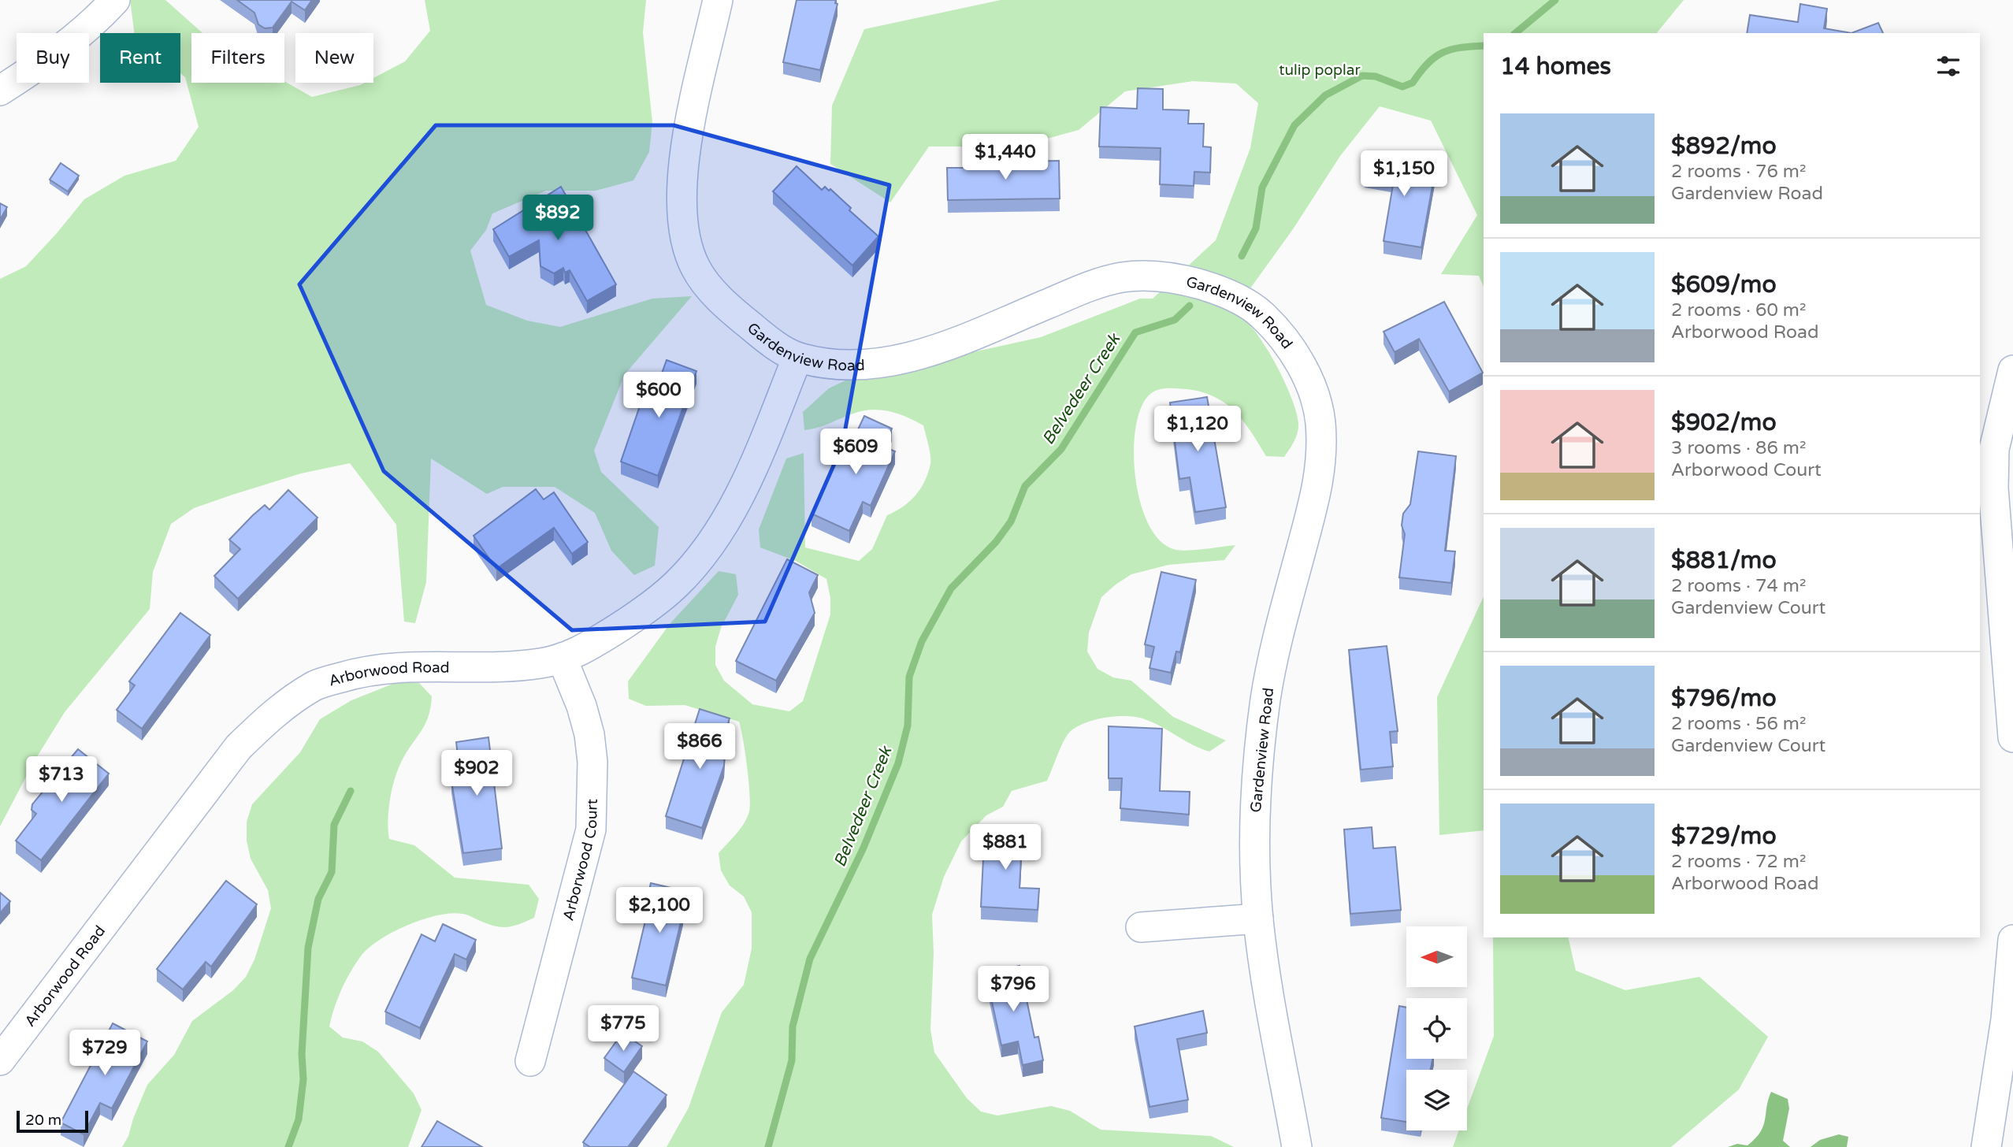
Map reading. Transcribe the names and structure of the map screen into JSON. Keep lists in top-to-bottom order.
{
  "streets": {
    "street": ["Gardenview Road", "Arborwood Road", "Arborwood Court"]
  },
  "crossings": [
    ["Gardenview Road", "Arborwood Road"],
    ["Arborwood Road", "Arborwood Court"]
  ],
  "water": ["Belvedeer Creek"],
  "parks": ["tulip poplar"],
  "scale_bar": "20 m",
  "north": "left",
  "page": {
    "chip": [
      "Buy",
      "Rent",
      "Filters",
      "New"
    ],
    "heading": "14 homes",
    "list": [
      {
        "name": "$892/mo",
        "note": "2 rooms · 76 m² · Gardenview Road"
      },
      {
        "name": "$609/mo",
        "note": "2 rooms · 60 m² · Arborwood Road"
      },
      {
        "name": "$902/mo",
        "note": "3 rooms · 86 m² · Arborwood Court"
      },
      {
        "name": "$881/mo",
        "note": "2 rooms · 74 m² · Gardenview Court"
      },
      {
        "name": "$796/mo",
        "note": "2 rooms · 56 m² · Gardenview Court"
      },
      {
        "name": "$729/mo",
        "note": "2 rooms · 72 m² · Arborwood Road"
      }
    ],
    "price": [
      "$1,440",
      "$1,150",
      "$892",
      "$600",
      "$1,120",
      "$609",
      "$866",
      "$902",
      "$713",
      "$881",
      "$2,100",
      "$796",
      "$775",
      "$729"
    ],
    "scale": "20 m"
  }
}
